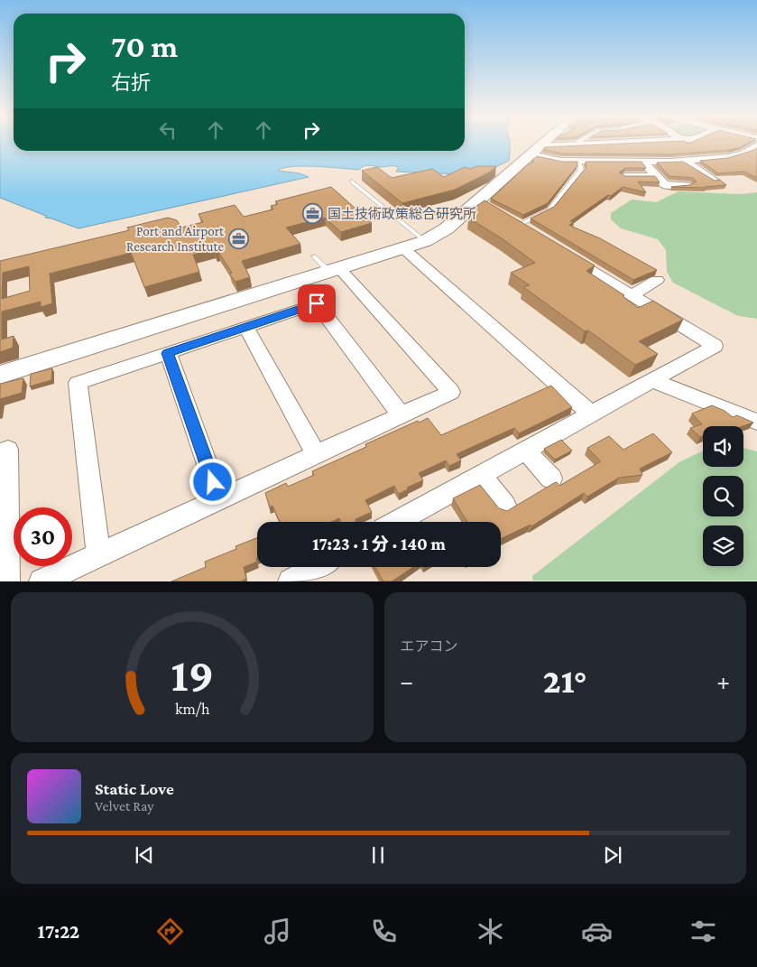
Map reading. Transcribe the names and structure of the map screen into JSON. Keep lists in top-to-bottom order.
{
  "places": {
    "office": ["国土技術政策総合研究所", "Port and Airport Research Institute"]
  },
  "page": {
    "turn": ["70 m", "右折"],
    "limit": "30",
    "trip": "17:23 · 1 分 · 140 m",
    "tile": "エアコン",
    "heat": ["−", "21°", "+"],
    "song": ["Static Love", "Velvet Ray"],
    "tabs": "17:22",
    "gauge": ["19", "km/h"]
  }
}
